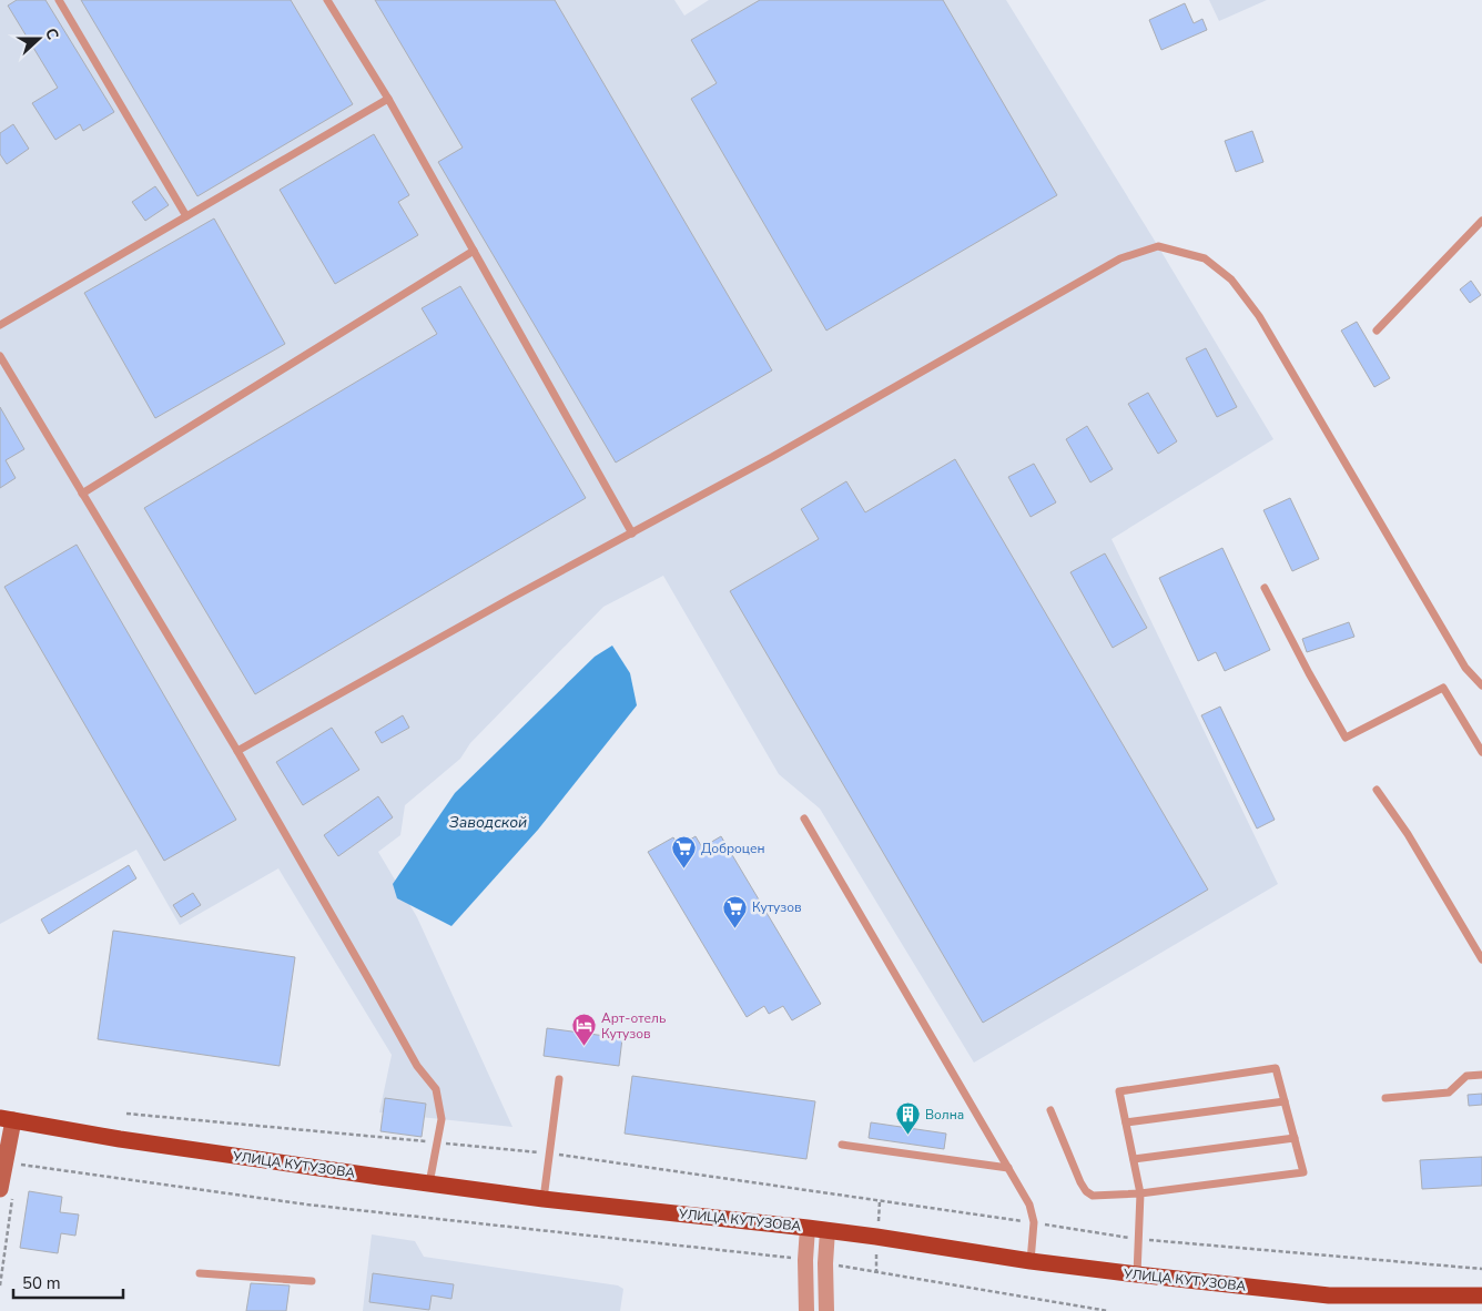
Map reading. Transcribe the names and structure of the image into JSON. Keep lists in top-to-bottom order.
{
  "streets": {
    "main road": ["УЛИЦА КУТУЗОВА"]
  },
  "water": ["Заводской"],
  "places": {
    "supermarket": ["Доброцен", "Кутузов"],
    "hotel": ["Арт-отель Кутузов"],
    "building": ["Волна"]
  },
  "scale_bar": "50 m",
  "north": "right"
}
